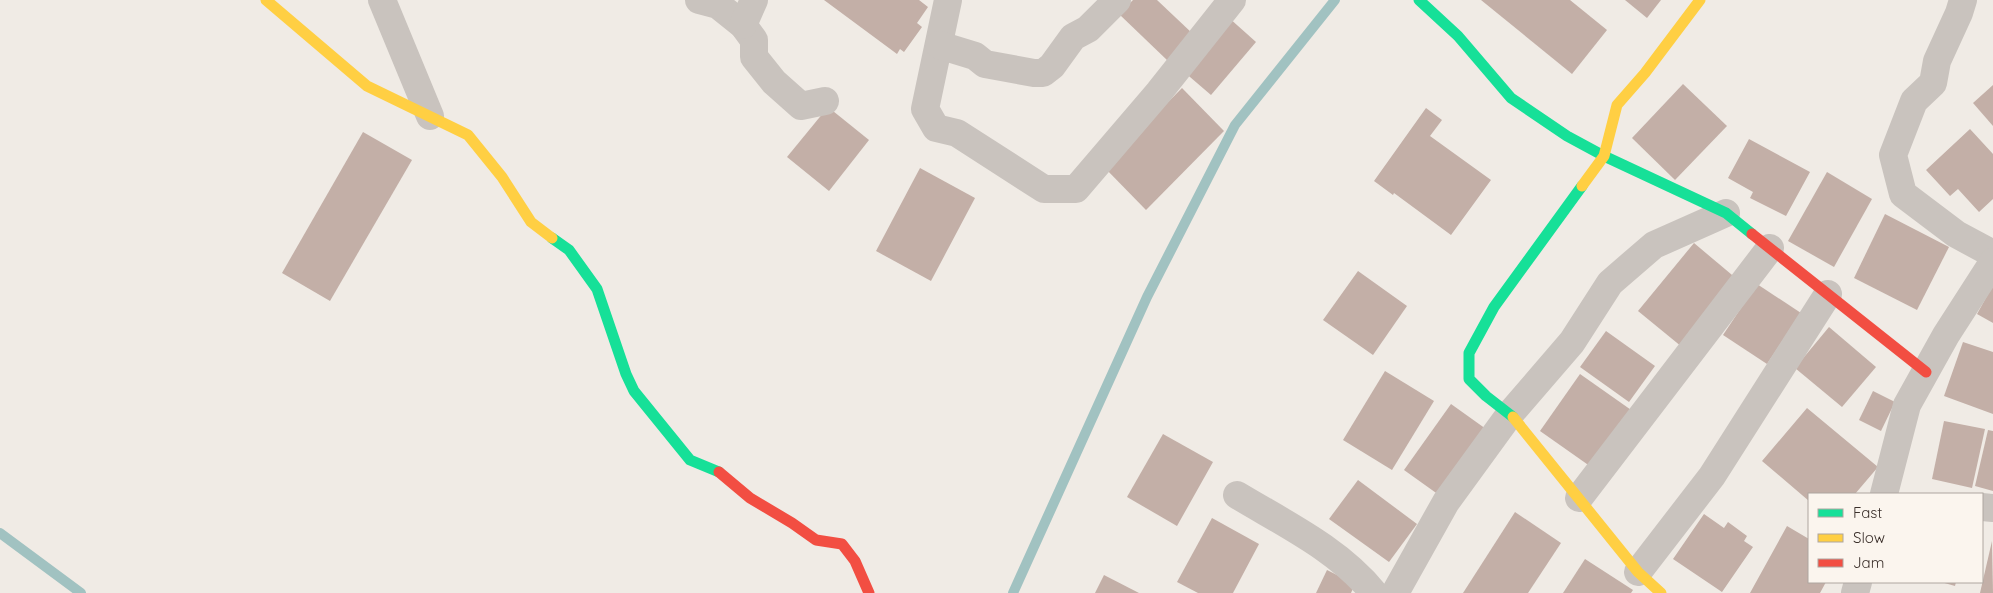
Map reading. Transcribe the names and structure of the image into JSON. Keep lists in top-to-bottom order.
{
  "legend": ["Fast", "Slow", "Jam"]
}
